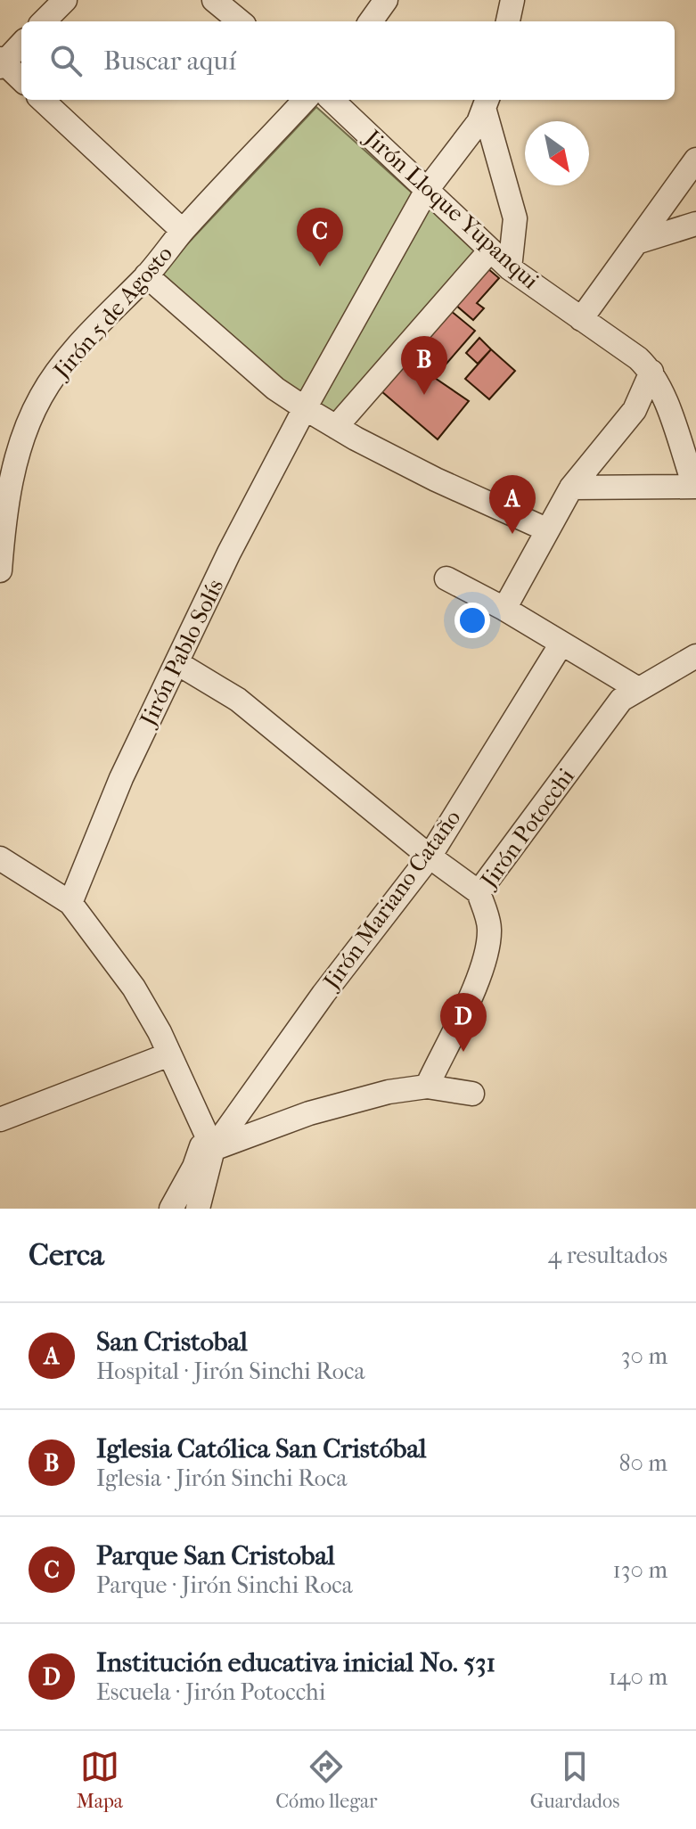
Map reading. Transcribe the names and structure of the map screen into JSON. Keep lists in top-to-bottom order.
{
  "streets": {
    "street": [
      "Jirón Lloque Yupanqui",
      "Jirón 5 de Agosto",
      "Jirón Pablo Solís",
      "Jirón Potocchi",
      "Jirón Mariano Cataño"
    ]
  },
  "crossings": [
    ["Jirón Lloque Yupanqui", "Jirón Pablo Solís"]
  ],
  "north": "bottom right",
  "page": {
    "search": "Buscar aquí",
    "pins": [
      "C",
      "B",
      "A",
      "D"
    ],
    "heading": ["Cerca", "4 resultados"],
    "list": [
      {
        "mark": "A",
        "name": "San Cristobal",
        "note": "Hospital · Jirón Sinchi Roca",
        "value": "30 m"
      },
      {
        "mark": "B",
        "name": "Iglesia Católica San Cristóbal",
        "note": "Iglesia · Jirón Sinchi Roca",
        "value": "80 m"
      },
      {
        "mark": "C",
        "name": "Parque San Cristobal",
        "note": "Parque · Jirón Sinchi Roca",
        "value": "130 m"
      },
      {
        "mark": "D",
        "name": "Institución educativa inicial No. 531",
        "note": "Escuela · Jirón Potocchi",
        "value": "140 m"
      }
    ],
    "nav": ["Mapa", "Cómo llegar", "Guardados"]
  }
}
